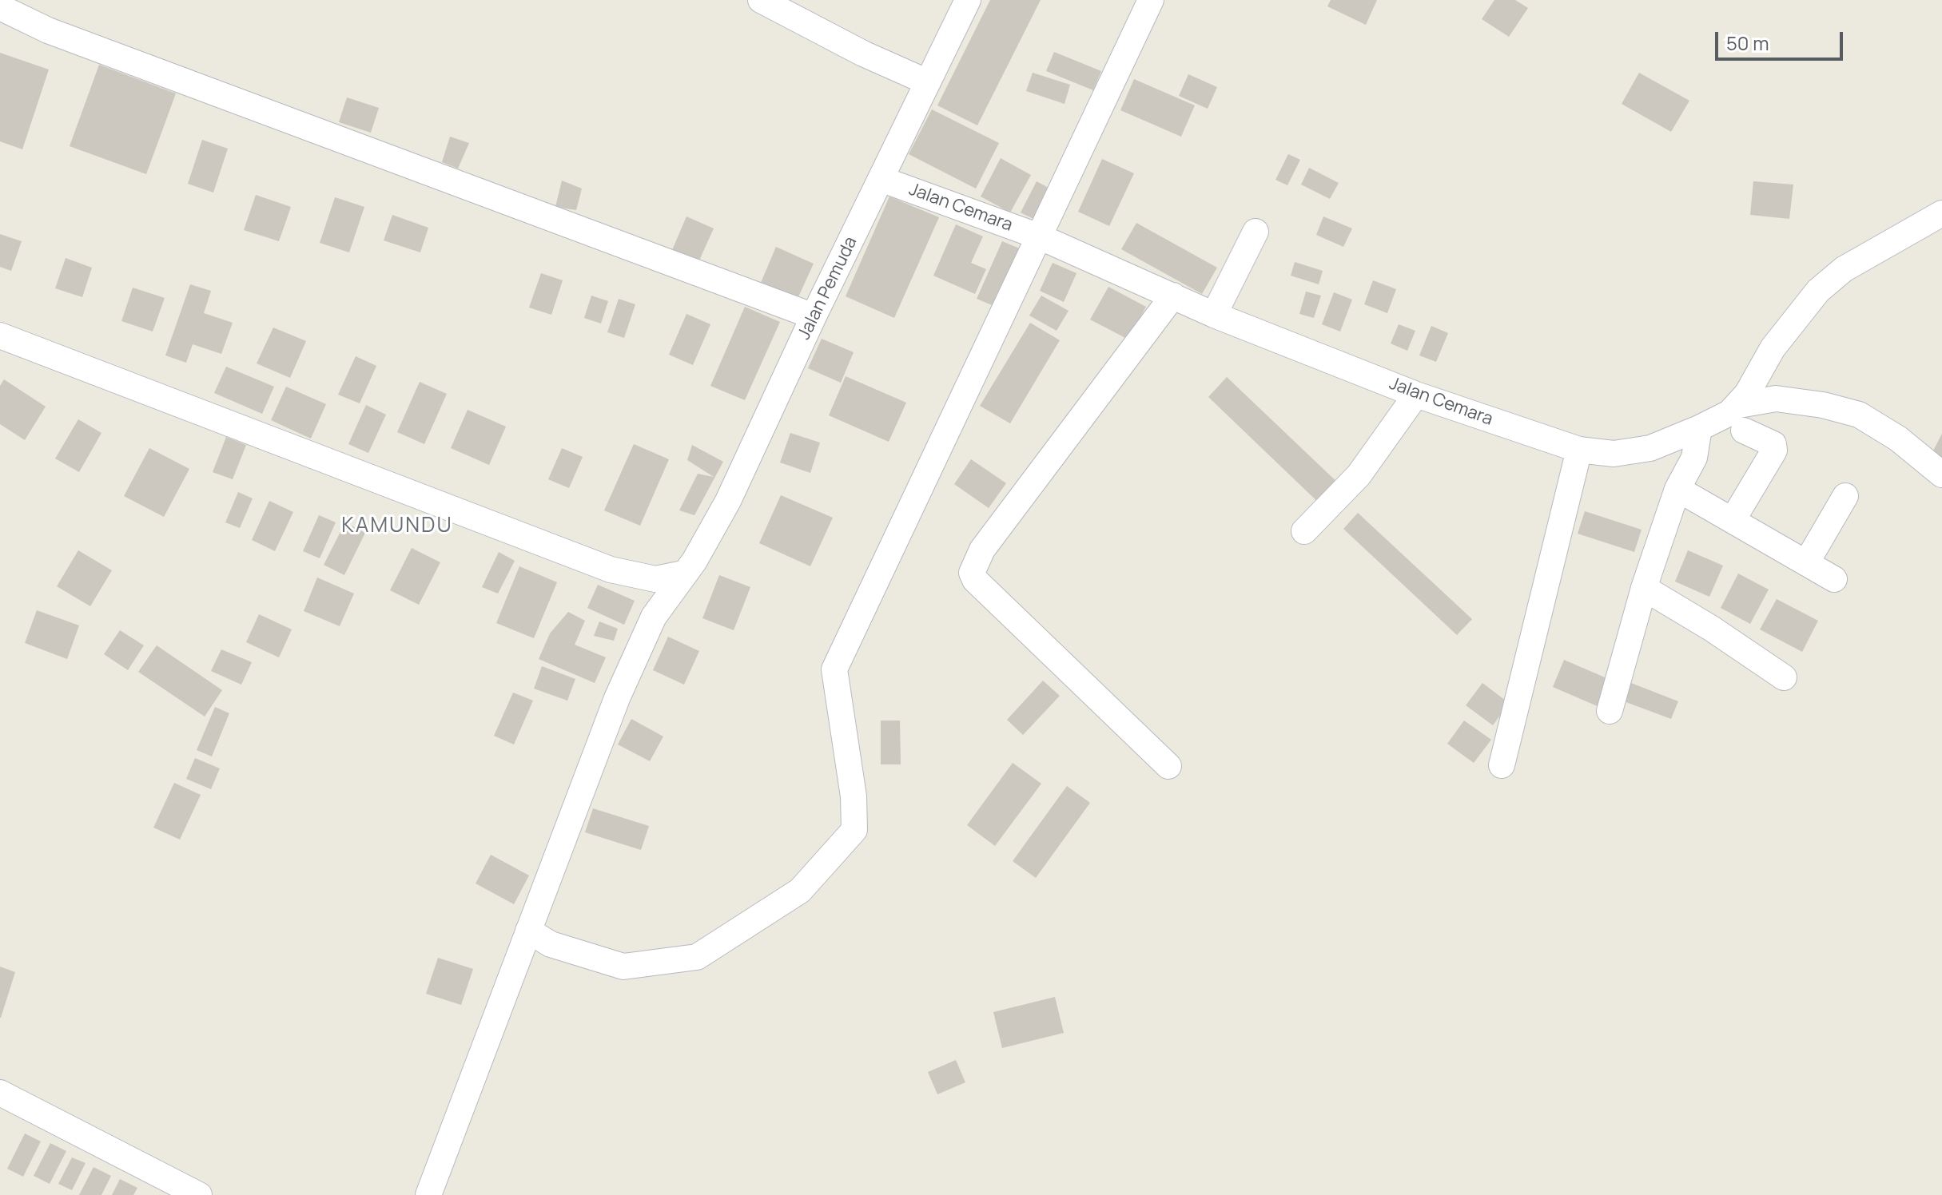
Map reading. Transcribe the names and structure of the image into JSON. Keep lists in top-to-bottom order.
{
  "streets": {
    "street": ["Jalan Cemara", "Jalan Pemuda"]
  },
  "crossings": [
    ["Jalan Cemara", "Jalan Pemuda"]
  ],
  "districts": ["KAMUNDU"],
  "scale_bar": "50 m"
}
